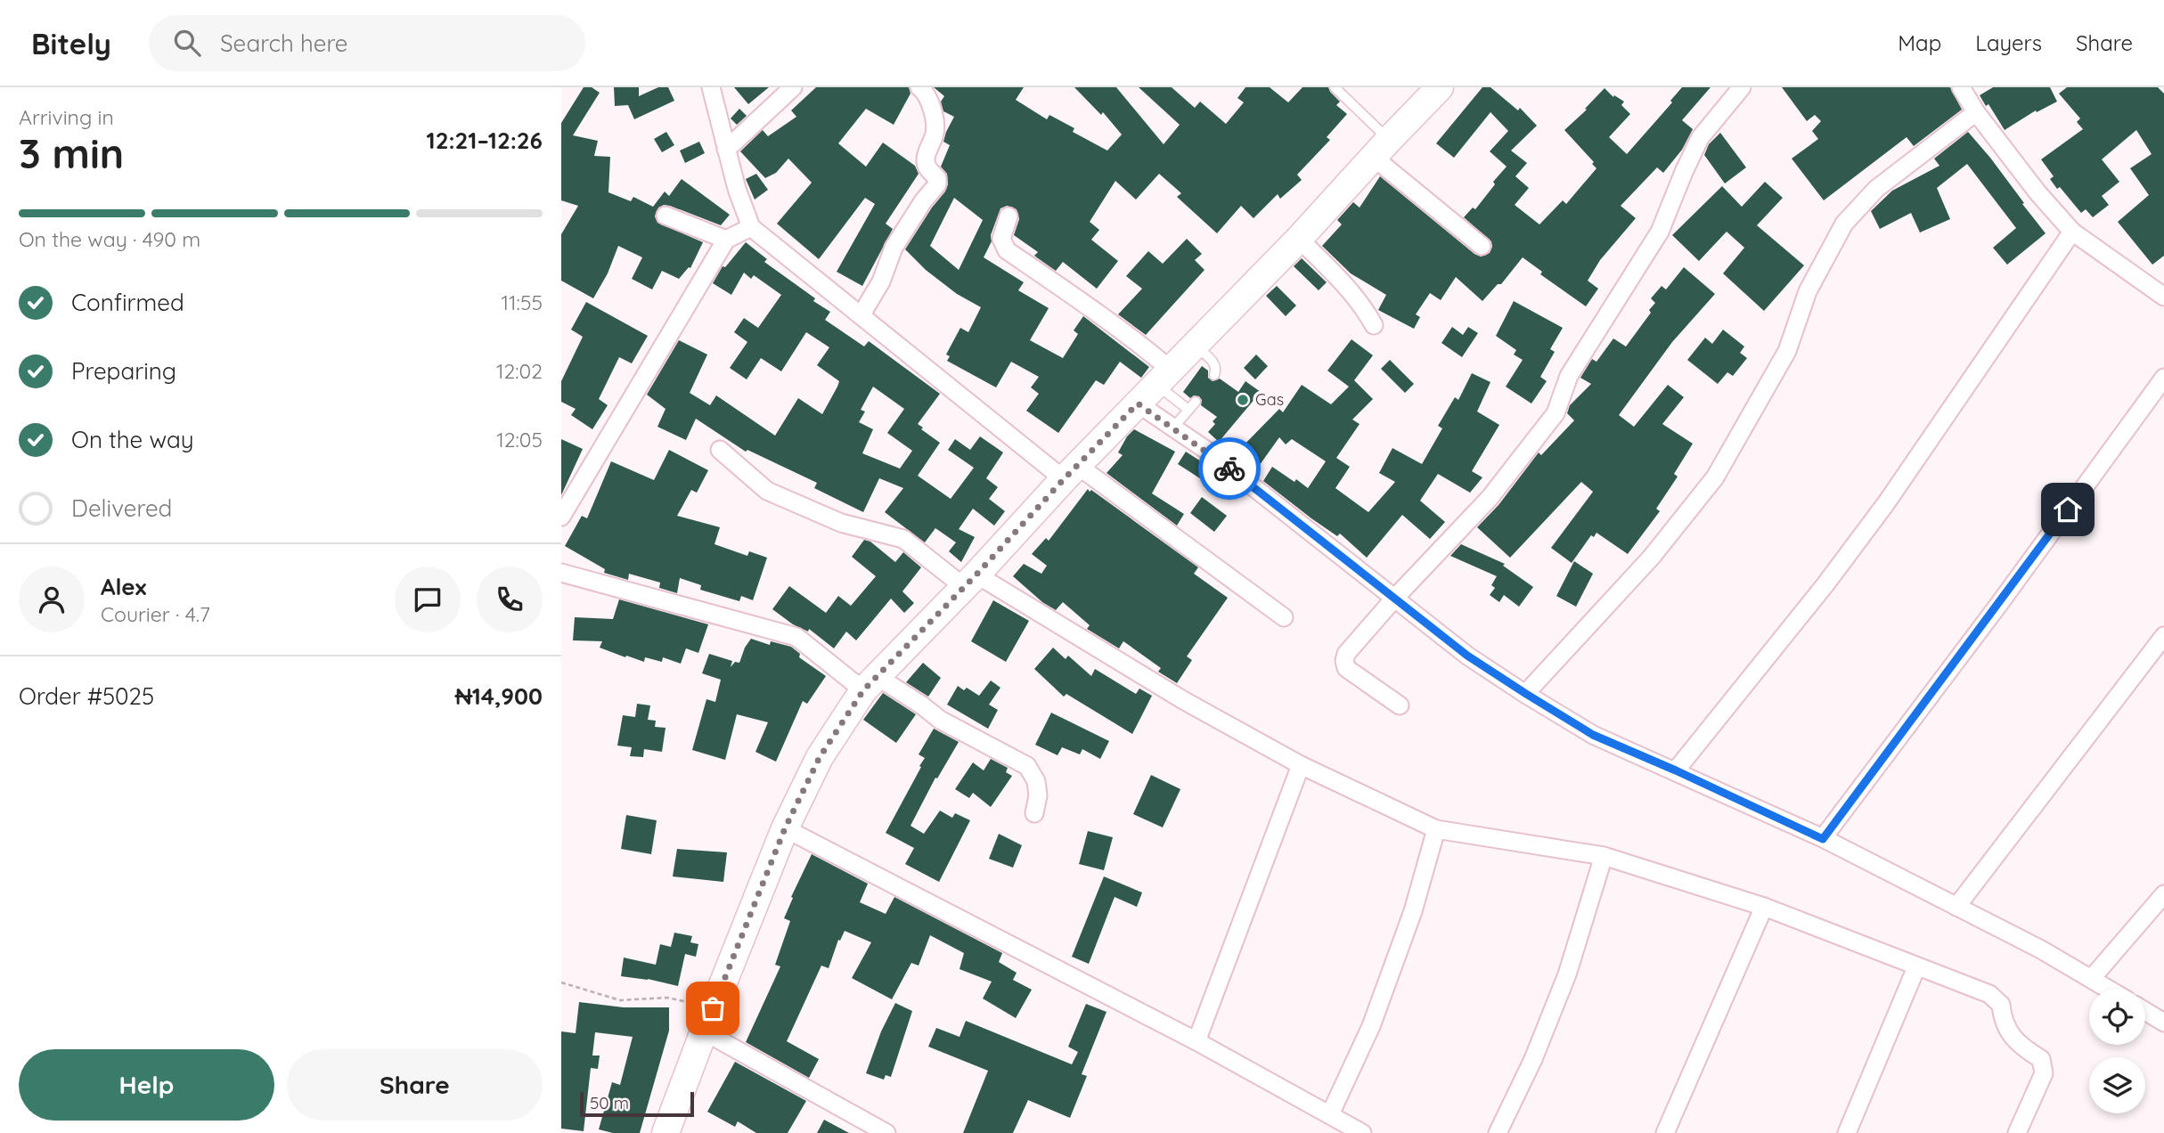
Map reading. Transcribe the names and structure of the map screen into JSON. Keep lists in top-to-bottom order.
{
  "places": ["Gas"],
  "scale_bar": "50 m",
  "page": {
    "header": "Bitely",
    "search": "Search here",
    "nav": ["Map", "Layers", "Share"],
    "heading": ["3 min", "Arriving in", "12:21–12:26"],
    "panel": [
      "Alex",
      "Courier · 4.7",
      "Order #5025",
      "₦14,900"
    ],
    "bar": "On the way · 490 m",
    "list": [
      ["Confirmed", "11:55"],
      ["Preparing", "12:02"],
      ["On the way", "12:05"],
      "Delivered"
    ],
    "buttons": ["Help", "Share"],
    "scale": "50 m"
  }
}
